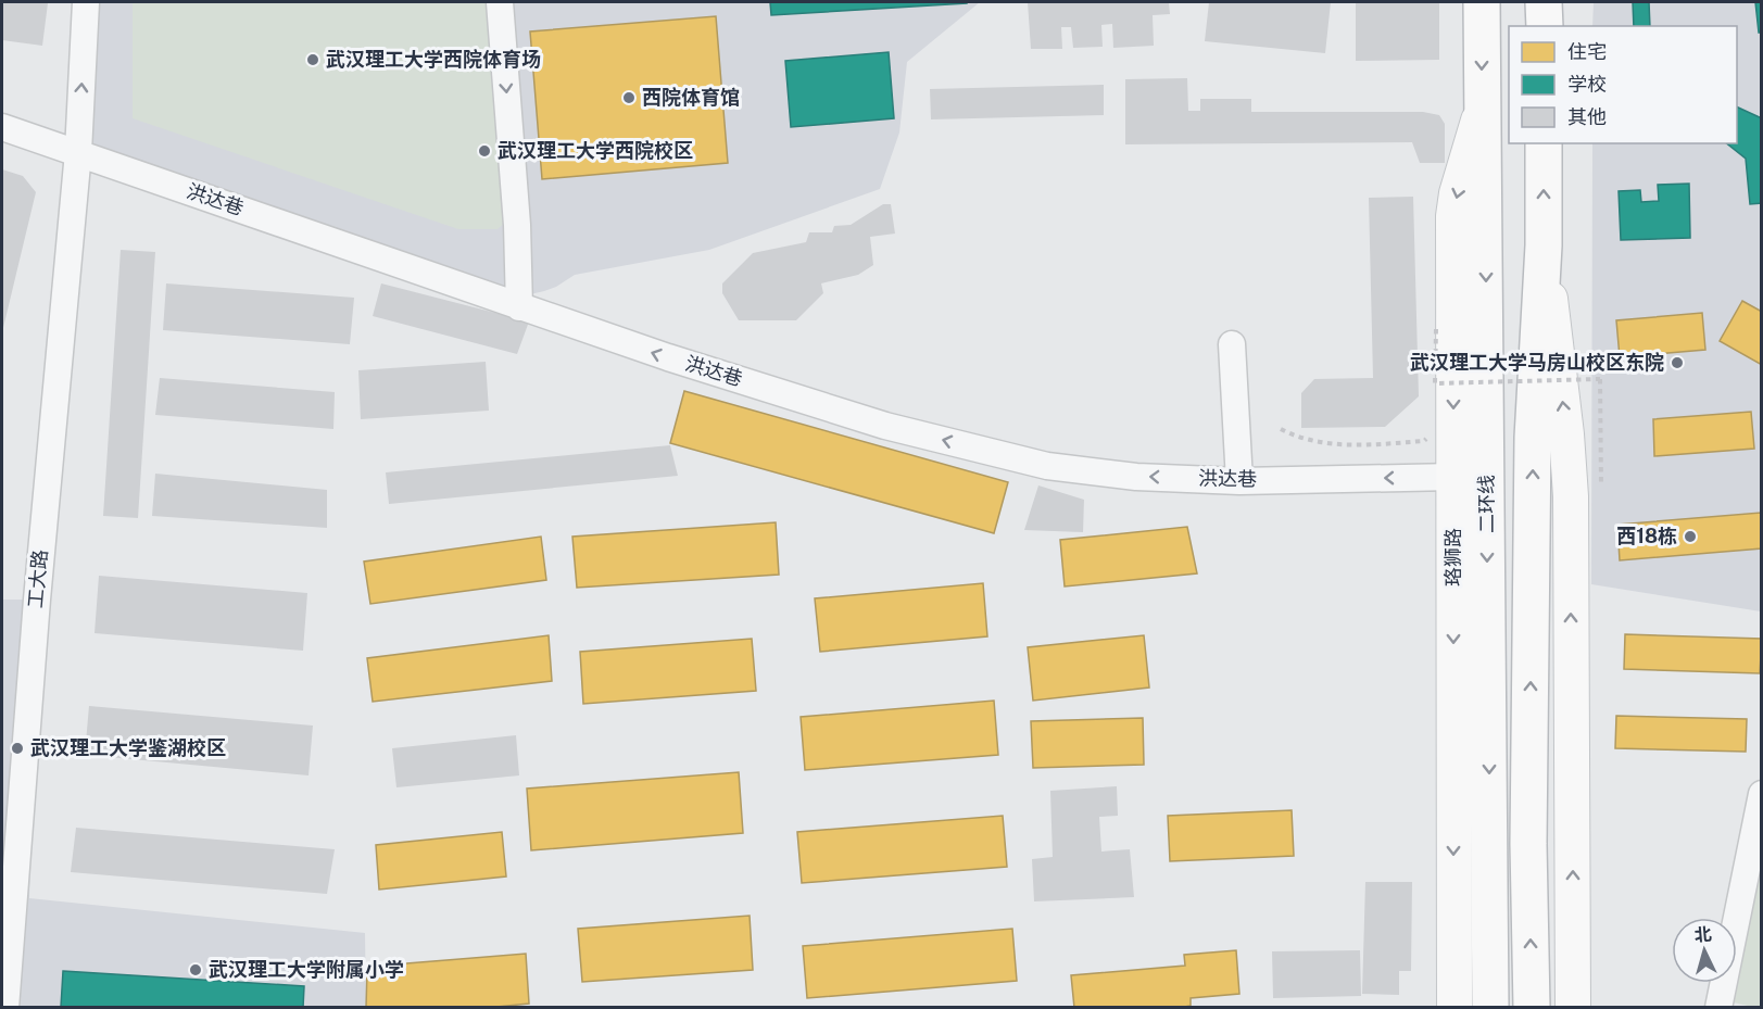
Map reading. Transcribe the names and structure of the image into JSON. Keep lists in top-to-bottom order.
{
  "streets": {
    "highway": ["二环线"],
    "main road": ["珞狮路"],
    "street": ["洪达巷", "工大路"]
  },
  "crossings": [
    ["洪达巷", "珞狮路"],
    ["洪达巷", "工大路"],
    ["二环线", "珞狮路"]
  ],
  "one_way": ["洪达巷"],
  "places": [
    "武汉理工大学西院体育场",
    "西院体育馆",
    "武汉理工大学西院校区",
    "武汉理工大学马房山校区东院",
    "西18栋",
    "武汉理工大学鉴湖校区",
    "武汉理工大学附属小学"
  ],
  "legend": ["住宅", "学校", "其他"],
  "north": "top"
}
